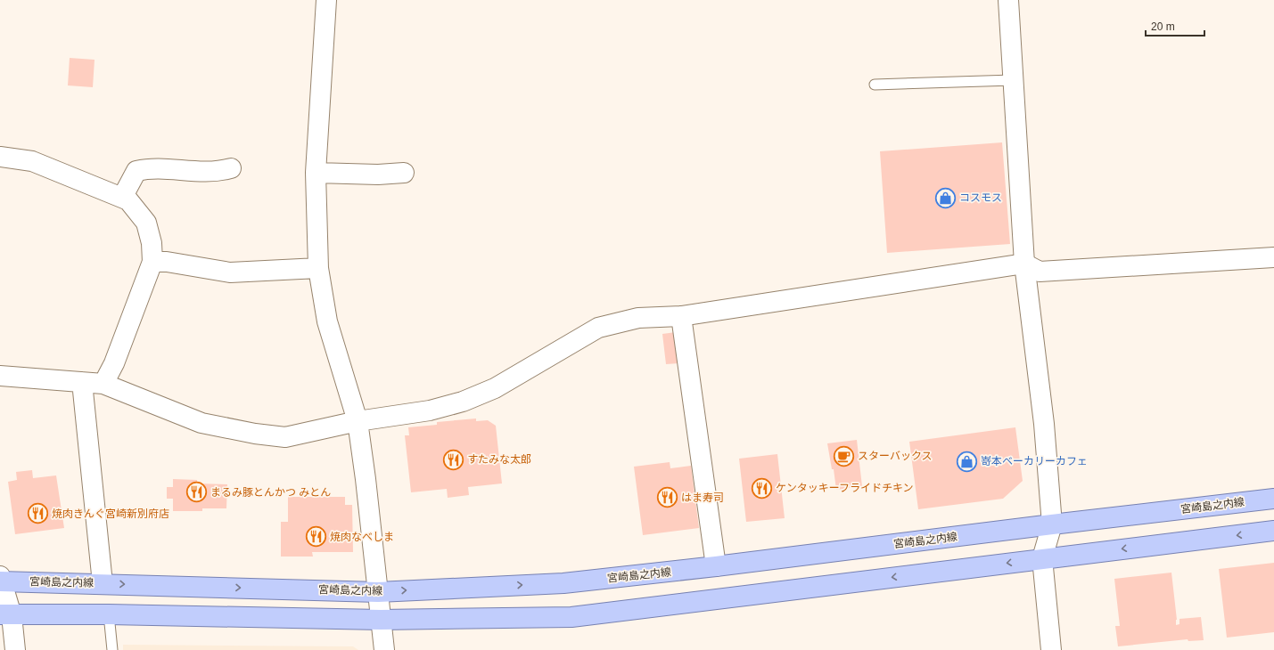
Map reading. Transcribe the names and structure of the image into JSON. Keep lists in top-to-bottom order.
{
  "streets": {
    "main road": ["宮崎島之内線"]
  },
  "places": {
    "shop": ["コスモス", "嵜本ベーカリーカフェ"],
    "cafe": ["スターバックス"],
    "restaurant": [
      "すたみな太郎",
      "ケンタッキーフライドチキン",
      "まるみ豚とんかつ みとん",
      "はま寿司",
      "焼肉きんぐ宮崎新別府店",
      "焼肉なべしま"
    ]
  },
  "scale_bar": "20 m"
}
